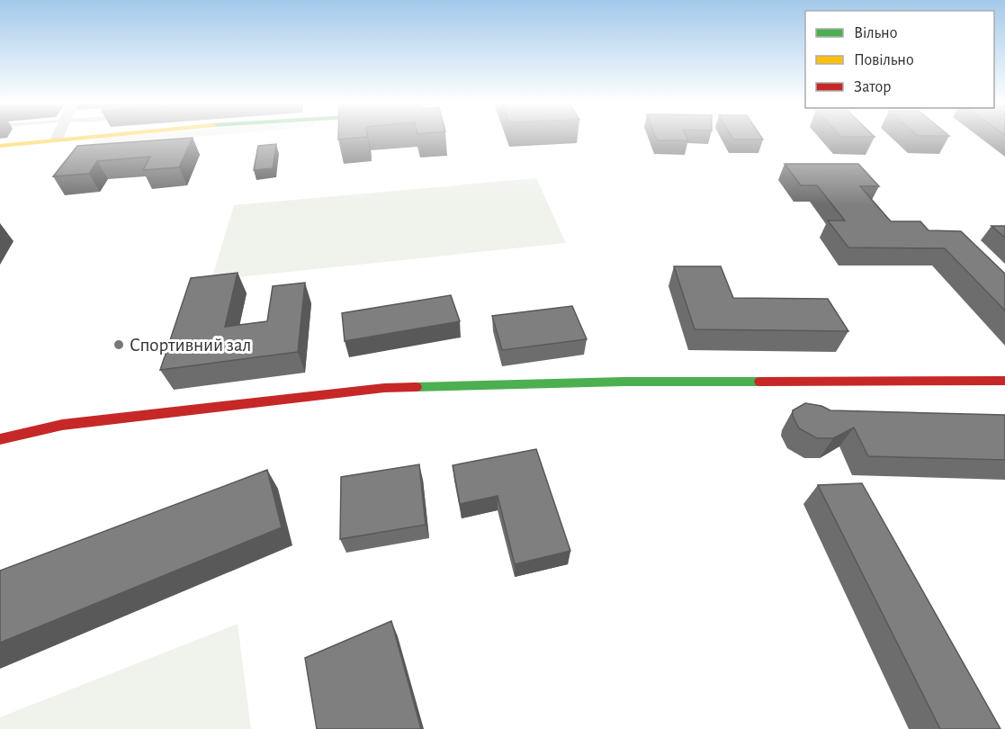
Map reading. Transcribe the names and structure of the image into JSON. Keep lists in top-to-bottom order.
{
  "places": ["Спортивний зал"],
  "legend": ["Вільно", "Повільно", "Затор"]
}
